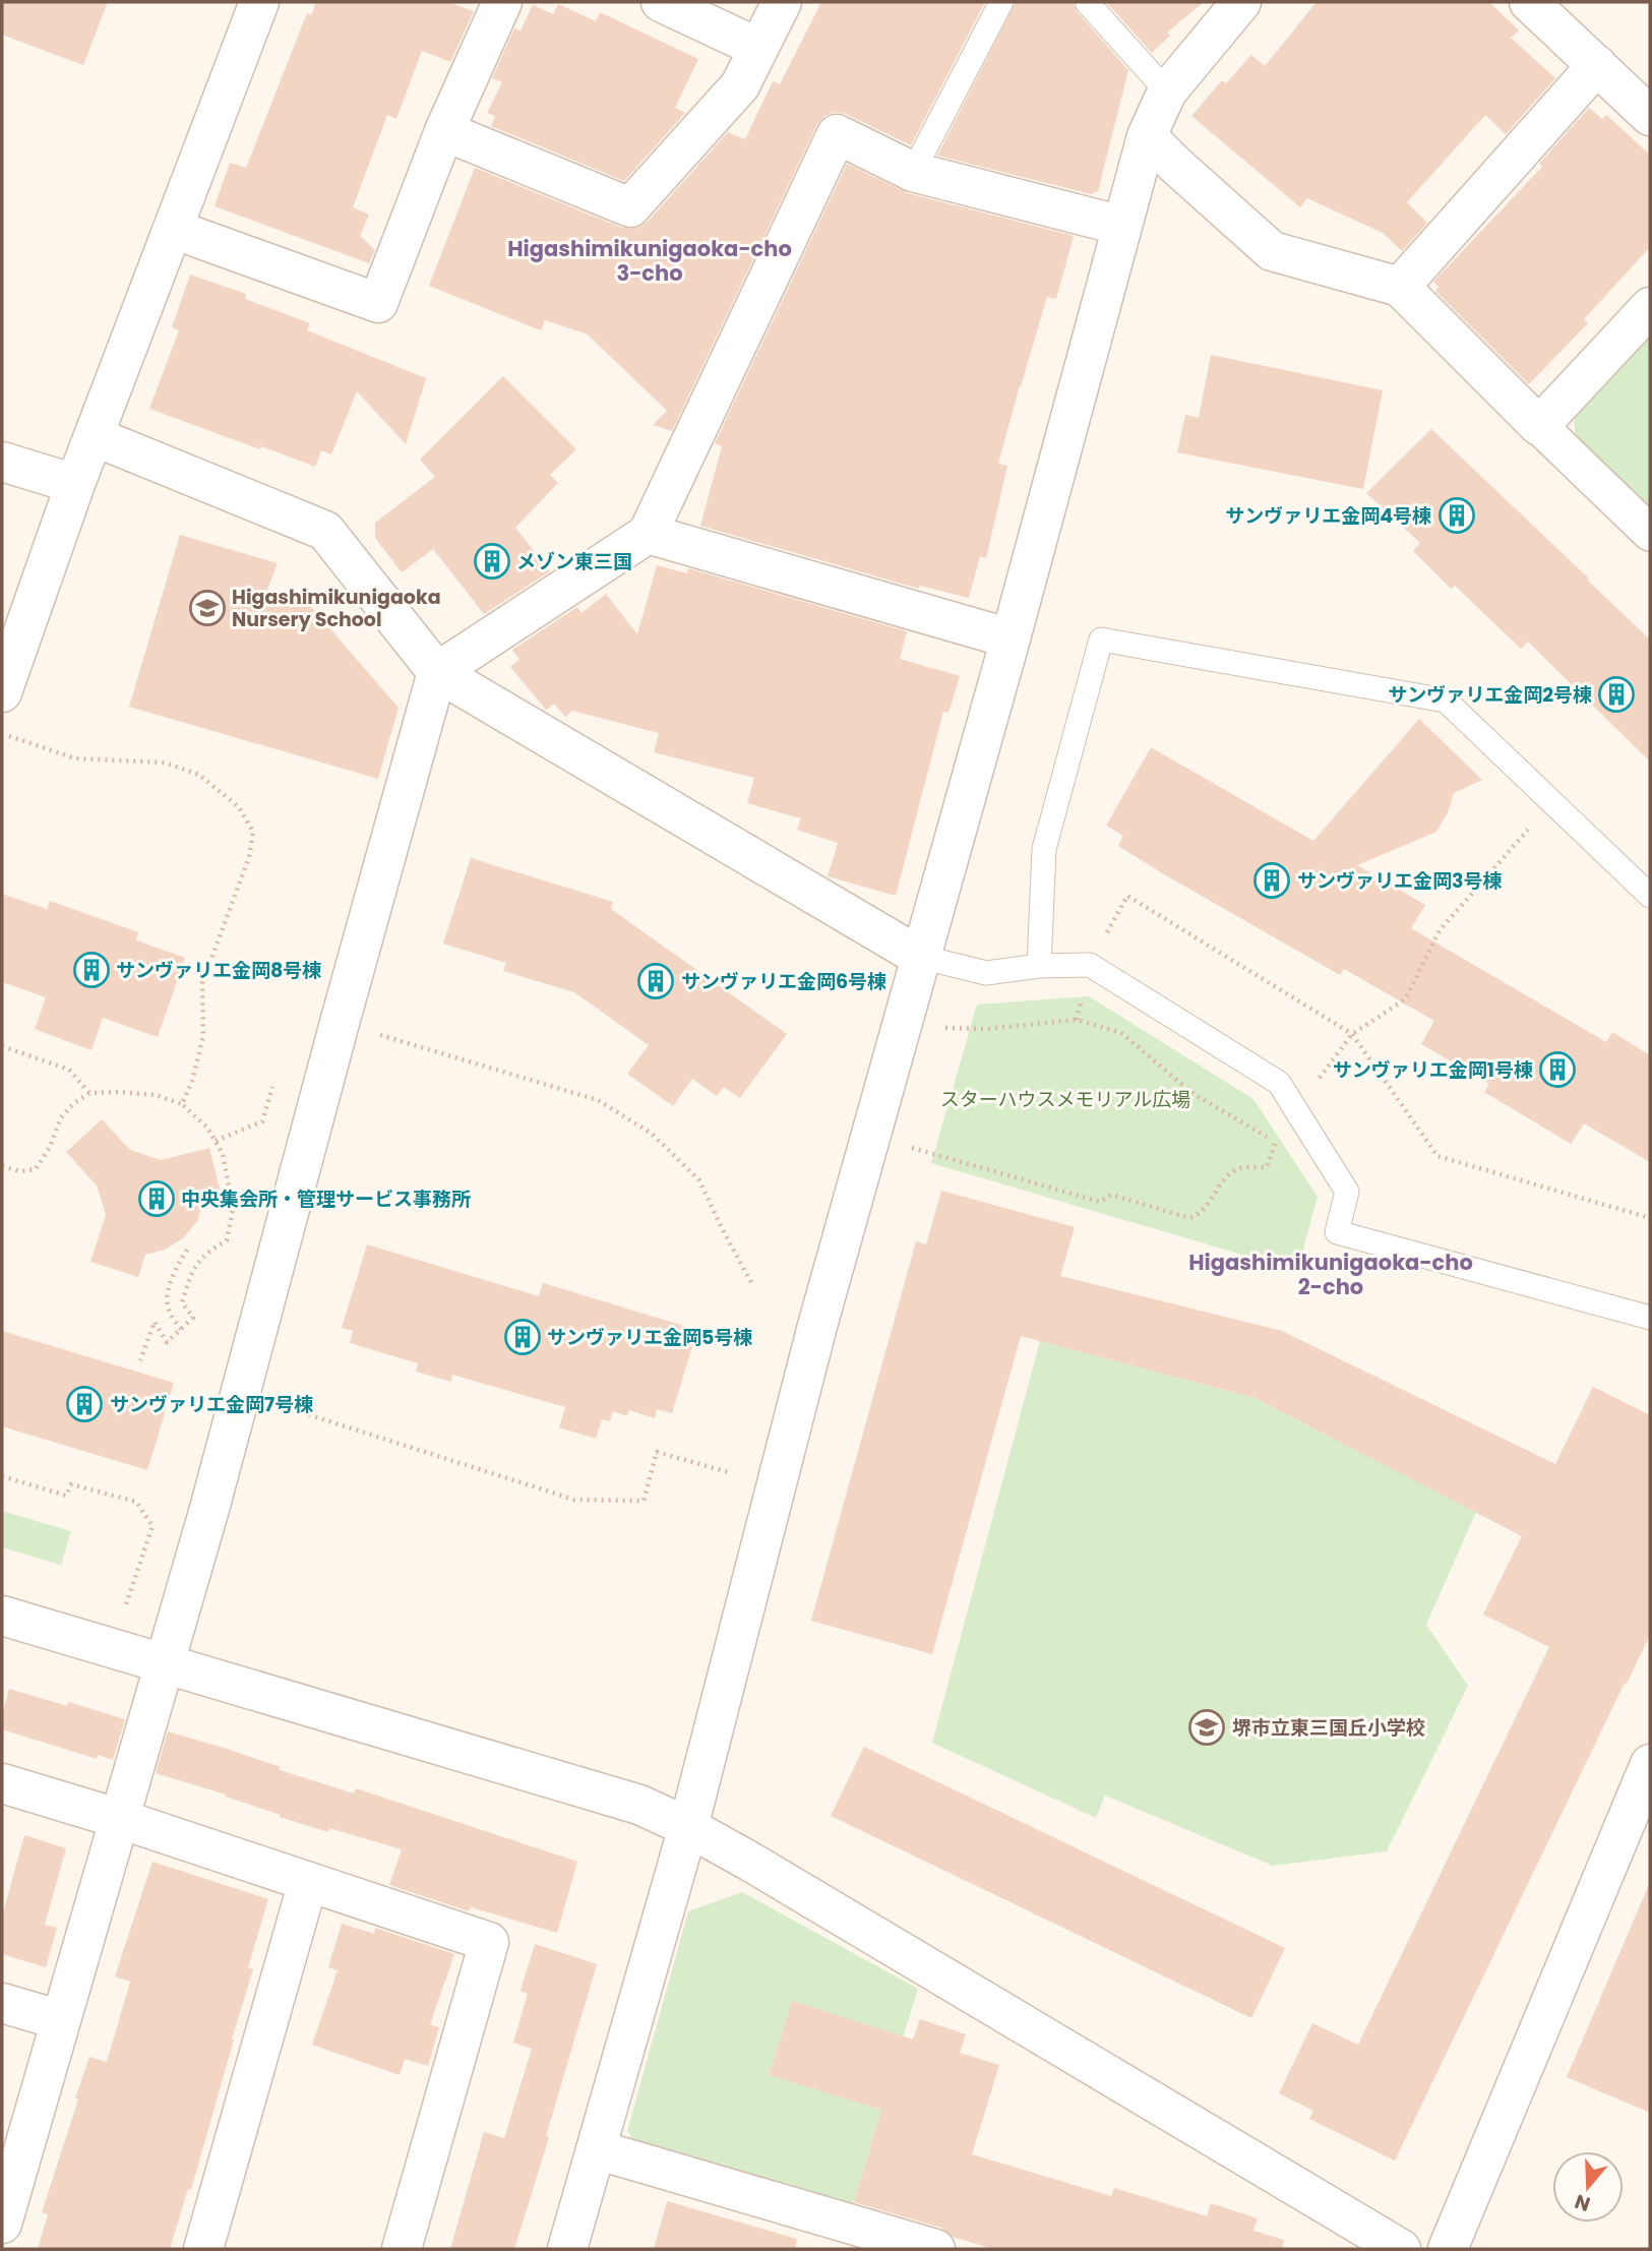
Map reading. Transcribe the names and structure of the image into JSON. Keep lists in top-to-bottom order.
{
  "districts": ["Higashimikunigaoka-cho 3-cho", "Higashimikunigaoka-cho 2-cho"],
  "parks": ["スターハウスメモリアル広場"],
  "places": {
    "building": [
      "サンヴァリエ金岡4号棟",
      "メゾン東三国",
      "サンヴァリエ金岡2号棟",
      "サンヴァリエ金岡3号棟",
      "サンヴァリエ金岡8号棟",
      "サンヴァリエ金岡6号棟",
      "サンヴァリエ金岡1号棟",
      "中央集会所・管理サービス事務所",
      "サンヴァリエ金岡5号棟",
      "サンヴァリエ金岡7号棟"
    ],
    "school or university": ["Higashimikunigaoka Nursery School", "堺市立東三国丘小学校"]
  },
  "north": "bottom"
}
